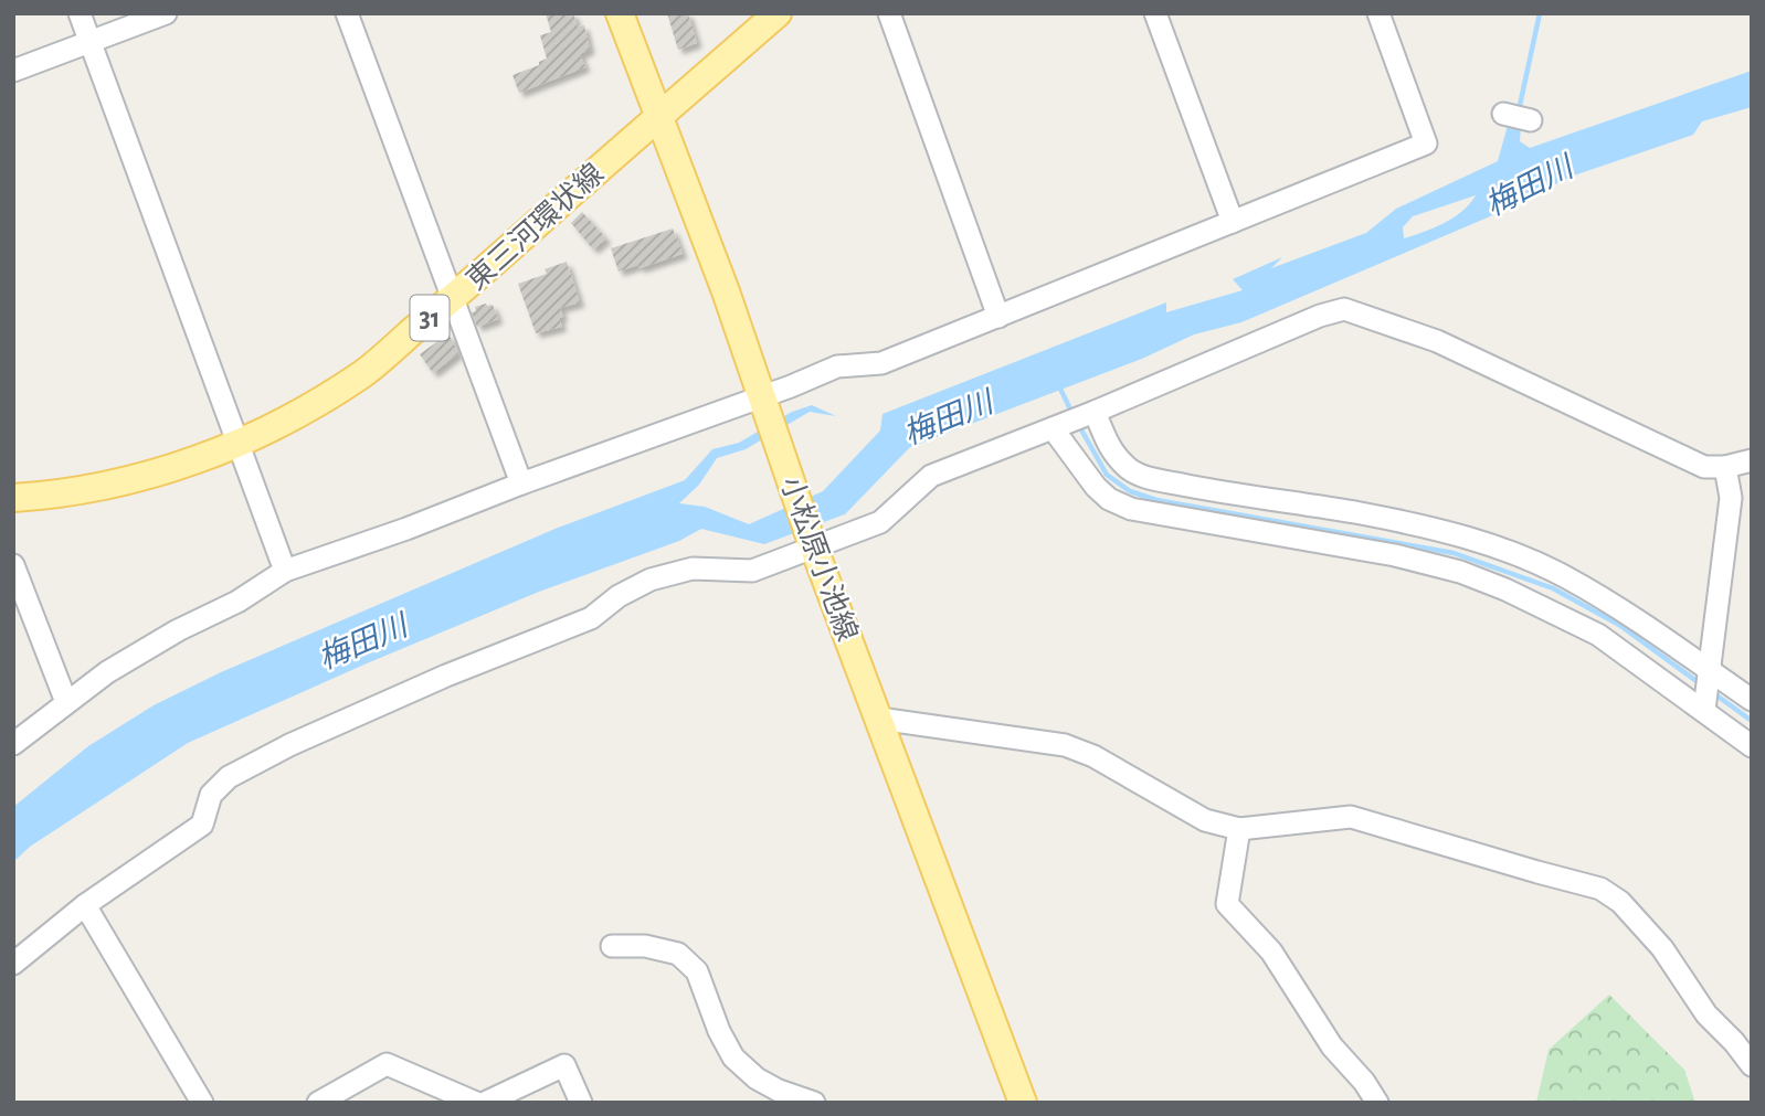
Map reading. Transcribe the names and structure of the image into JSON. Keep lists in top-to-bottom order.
{
  "streets": {
    "main road": ["東三河環状線", "31", "小松原小池線"]
  },
  "crossings": [
    ["東三河環状線", "小松原小池線"]
  ],
  "water": ["梅田川"]
}
